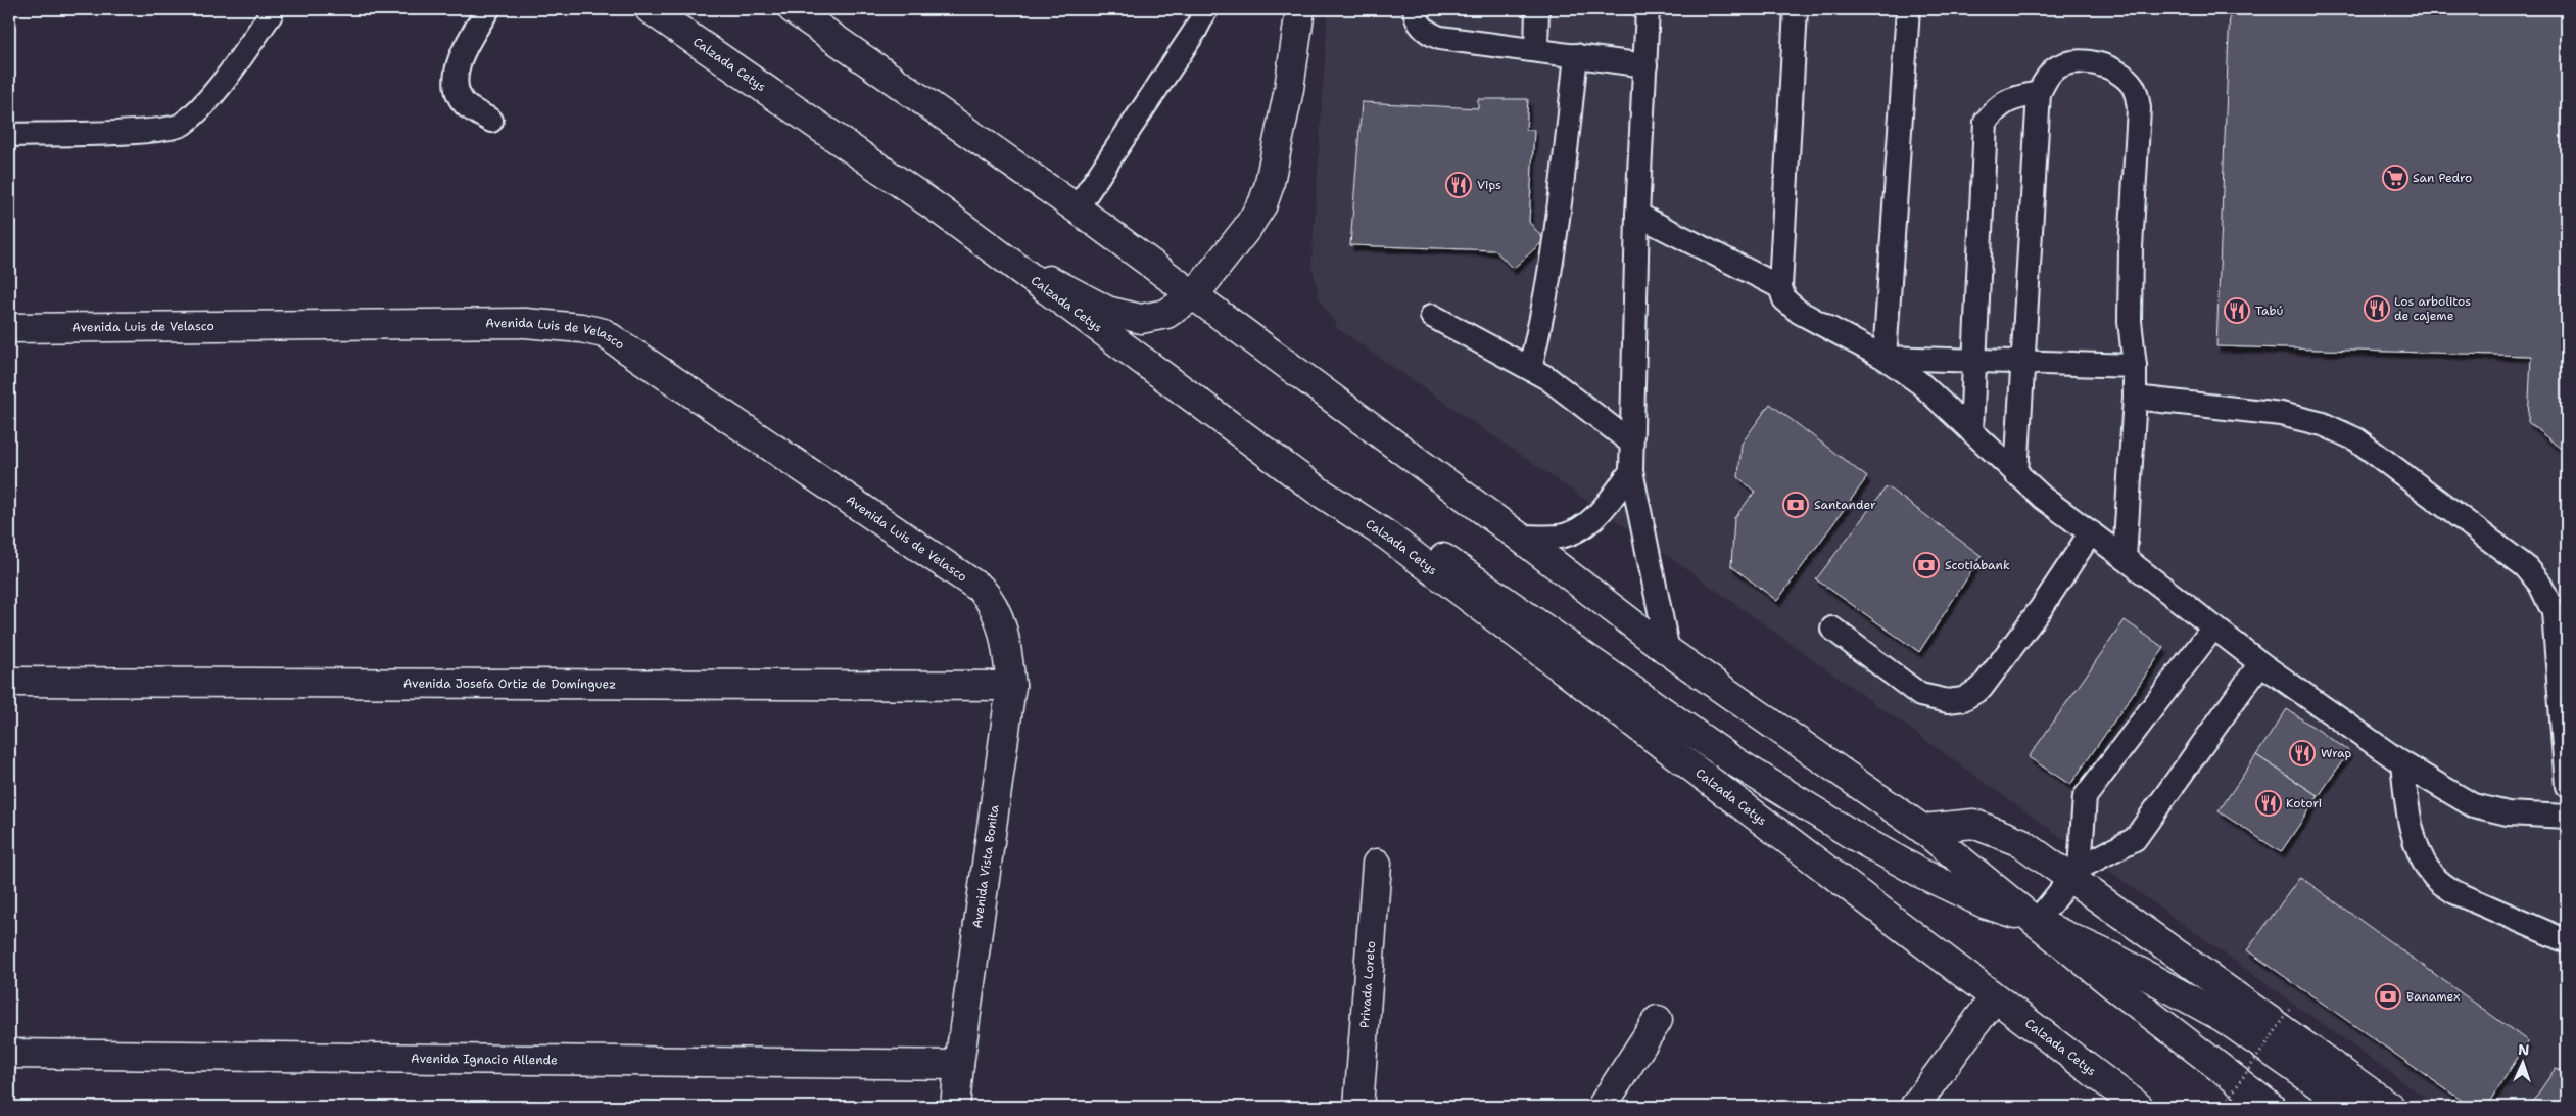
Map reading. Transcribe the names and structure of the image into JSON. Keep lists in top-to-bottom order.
{
  "streets": {
    "main road": [
      "Calzada Cetys",
      "Avenida Luis de Velasco",
      "Avenida Josefa Ortiz de Domínguez",
      "Avenida Vista Bonita",
      "Privada Loreto",
      "Avenida Ignacio Allende"
    ]
  },
  "crossings": [
    ["Avenida Luis de Velasco", "Avenida Vista Bonita"],
    ["Avenida Josefa Ortiz de Domínguez", "Avenida Vista Bonita"],
    ["Avenida Vista Bonita", "Avenida Ignacio Allende"]
  ],
  "places": {
    "supermarket": ["San Pedro"],
    "restaurant": [
      "Vips",
      "Los arbolitos de cajeme",
      "Tabú",
      "Wrap",
      "Kotori"
    ],
    "bank": ["Santander", "Scotiabank", "Banamex"]
  },
  "north": "top"
}
